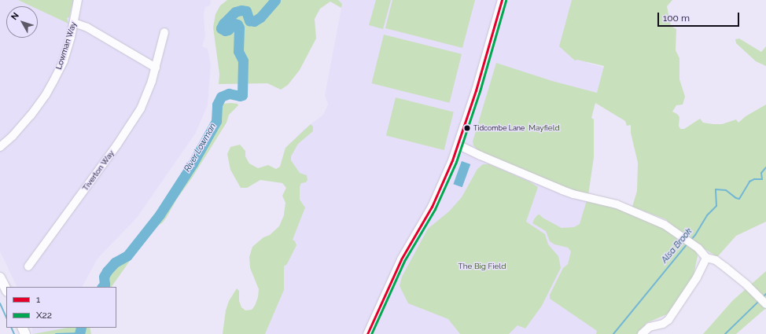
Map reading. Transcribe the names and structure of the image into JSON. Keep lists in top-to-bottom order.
{
  "streets": {
    "street": ["Lowman Way", "Tiverton Way"]
  },
  "water": ["River Lowman", "Alsa Brook"],
  "parks": ["Mayfield", "The Big Field"],
  "places": ["Tidcombe Lane"],
  "lines": ["transit line 1", "transit line X22"],
  "legend": ["1", "X22"],
  "scale_bar": "100 m",
  "north": "top left"
}
